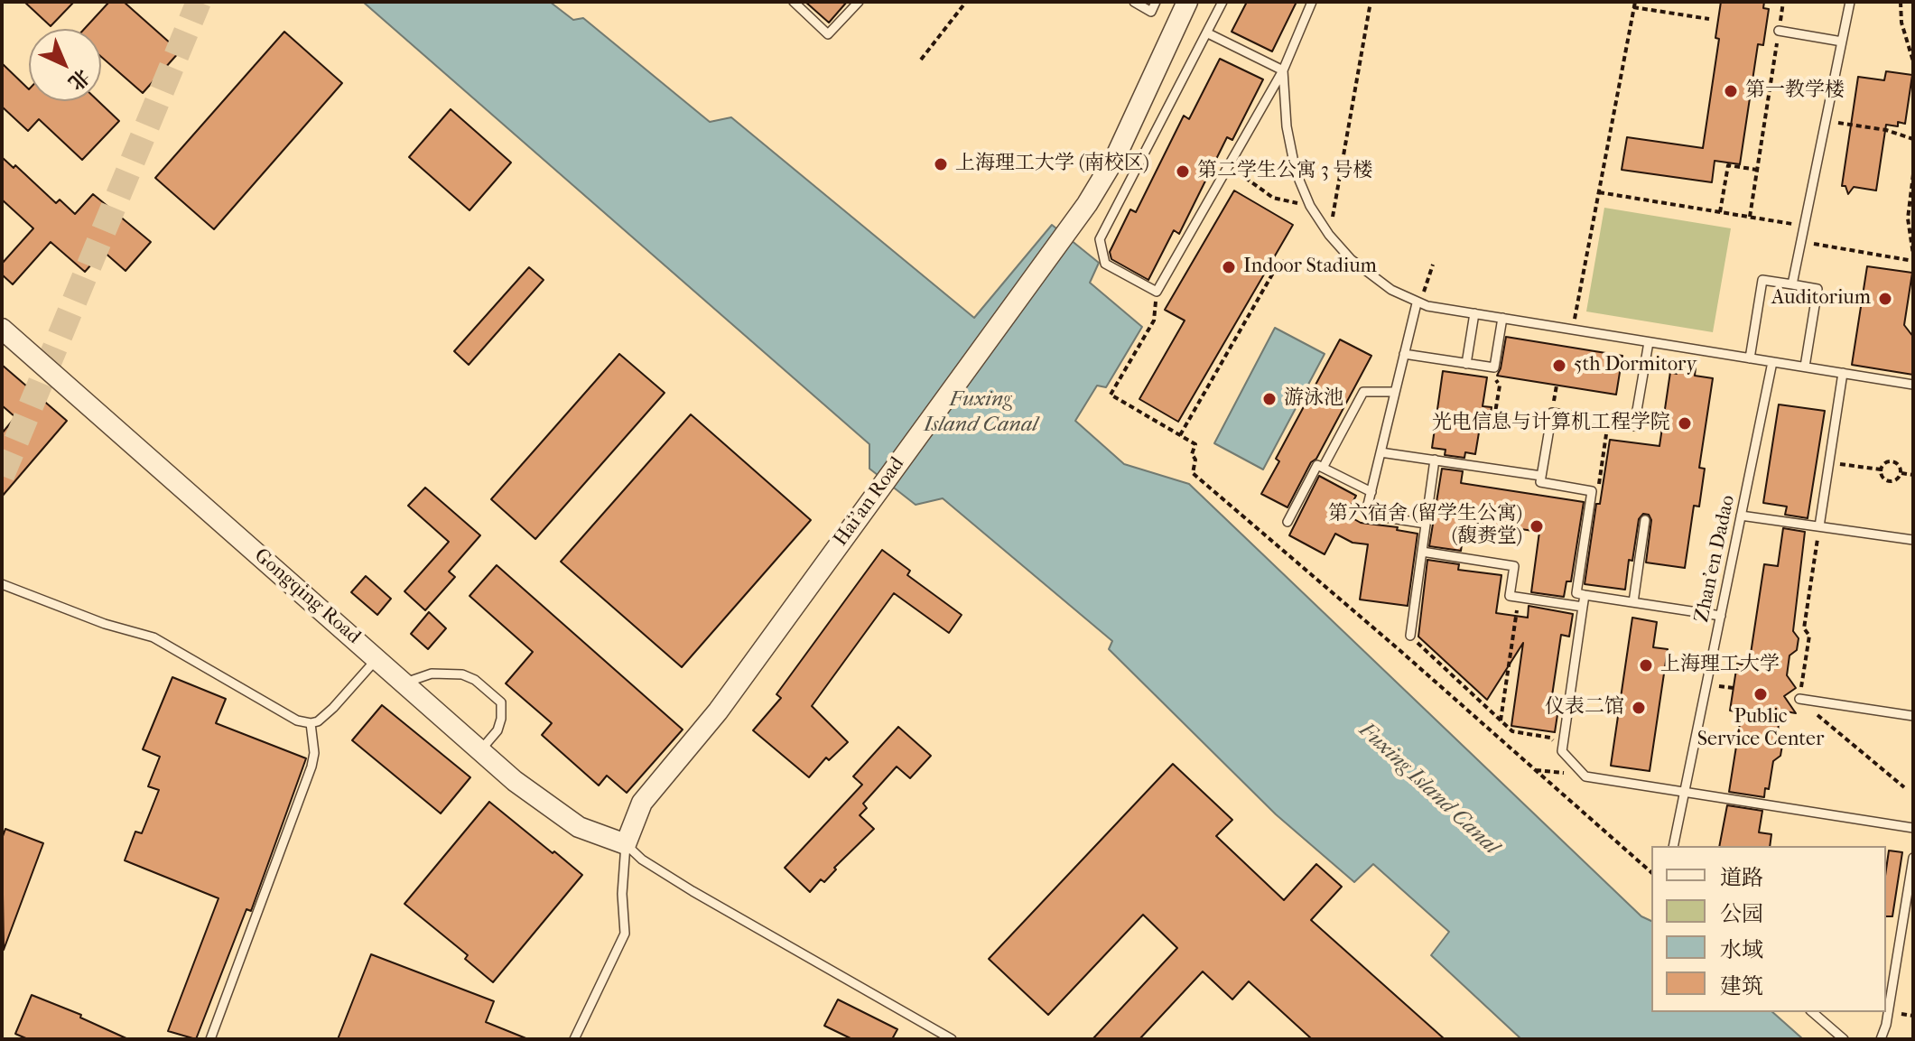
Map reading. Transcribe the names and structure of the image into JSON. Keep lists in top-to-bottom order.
{
  "streets": {
    "street": ["Hai'an Road", "Gongqing Road"],
    "lane": ["Zhan'en Dadao"]
  },
  "crossings": [
    ["Hai'an Road", "Gongqing Road"]
  ],
  "water": ["Fuxing Island Canal"],
  "places": [
    "第一教学楼",
    "上海理工大学 (南校区)",
    "第二学生公寓 3 号楼",
    "Indoor Stadium",
    "Auditorium",
    "5th Dormitory",
    "游泳池",
    "光电信息与计算机工程学院",
    "第六宿舍 (留学生公寓) (馥赉堂)",
    "上海理工大学",
    "Public Service Center",
    "仪表二馆"
  ],
  "legend": [
    "道路",
    "公园",
    "水域",
    "建筑"
  ],
  "north": "bottom right"
}
